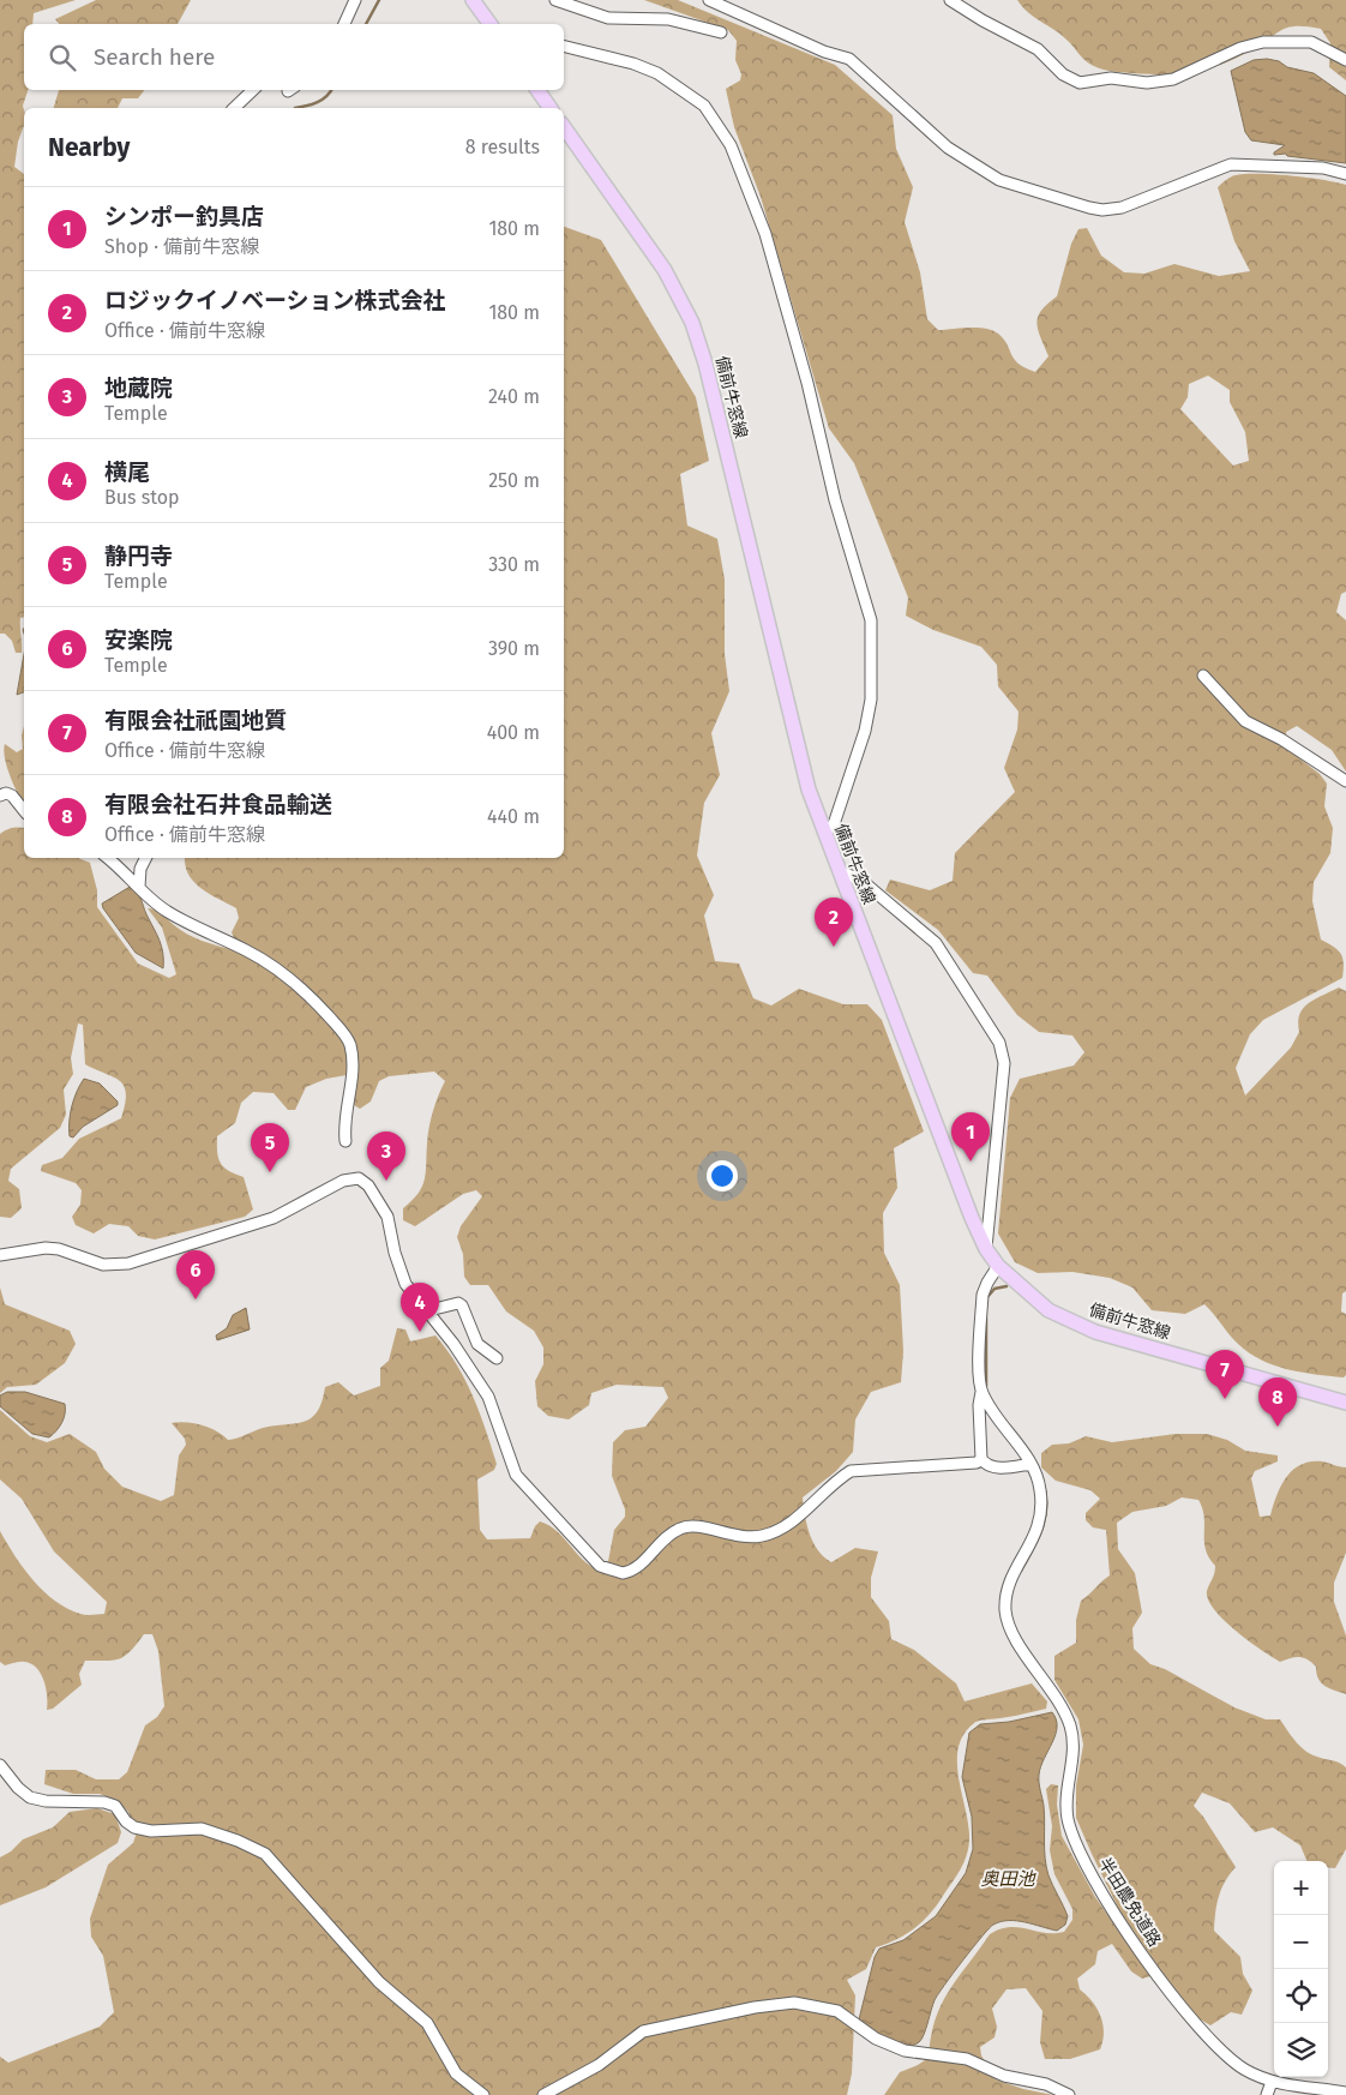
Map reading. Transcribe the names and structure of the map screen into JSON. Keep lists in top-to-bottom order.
{
  "streets": {
    "main road": ["備前牛窓線"],
    "street": ["半田農免道路"]
  },
  "water": ["奥田池"],
  "page": {
    "search": "Search here",
    "heading": ["Nearby", "8 results"],
    "list": [
      {
        "mark": "1",
        "name": "シンポー釣具店",
        "note": "Shop · 備前牛窓線",
        "value": "180 m"
      },
      {
        "mark": "2",
        "name": "ロジックイノベーション株式会社",
        "note": "Office · 備前牛窓線",
        "value": "180 m"
      },
      {
        "mark": "3",
        "name": "地蔵院",
        "note": "Temple",
        "value": "240 m"
      },
      {
        "mark": "4",
        "name": "横尾",
        "note": "Bus stop",
        "value": "250 m"
      },
      {
        "mark": "5",
        "name": "静円寺",
        "note": "Temple",
        "value": "330 m"
      },
      {
        "mark": "6",
        "name": "安楽院",
        "note": "Temple",
        "value": "390 m"
      },
      {
        "mark": "7",
        "name": "有限会社祇園地質",
        "note": "Office · 備前牛窓線",
        "value": "400 m"
      },
      {
        "mark": "8",
        "name": "有限会社石井食品輸送",
        "note": "Office · 備前牛窓線",
        "value": "440 m"
      }
    ],
    "pins": [
      "2",
      "1",
      "5",
      "3",
      "6",
      "4",
      "7",
      "8"
    ],
    "map_buttons": ["+", "−"]
  }
}
